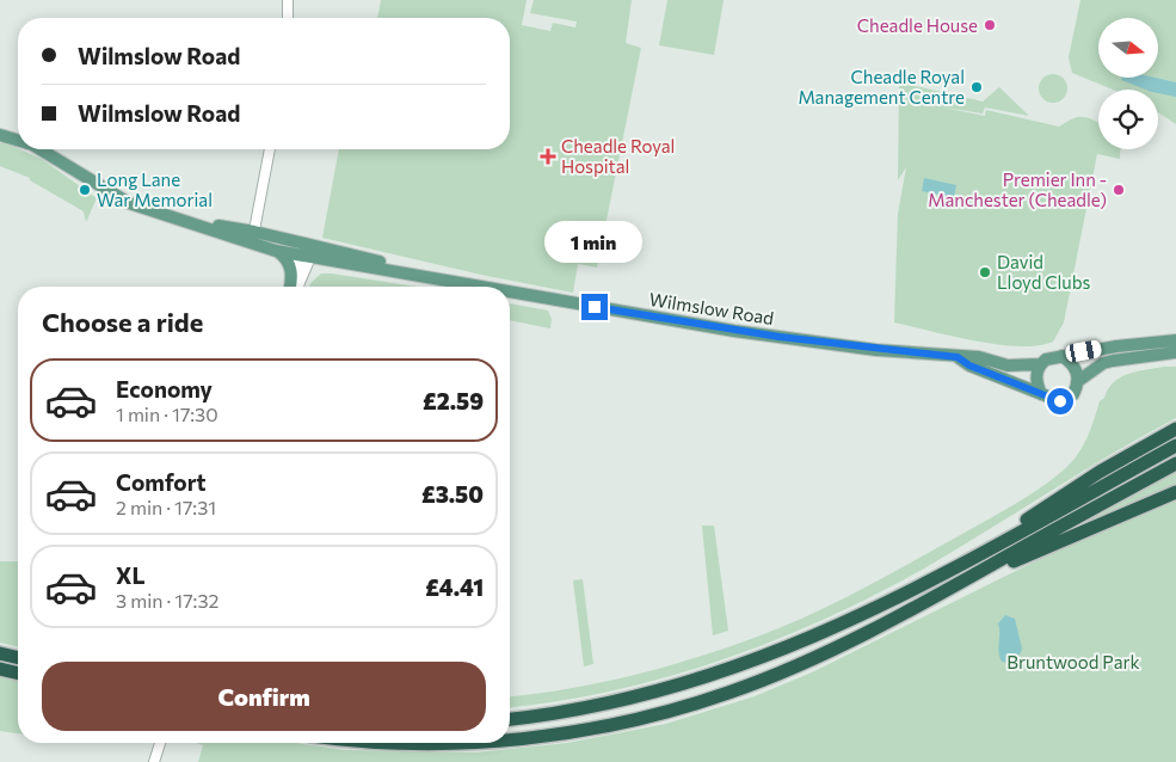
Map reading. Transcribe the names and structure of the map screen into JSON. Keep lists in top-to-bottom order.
{
  "streets": {
    "main road": ["Wilmslow Road"]
  },
  "parks": ["Bruntwood Park"],
  "places": {
    "other": [
      "Cheadle House",
      "Cheadle Royal Management Centre",
      "Long Lane War Memorial",
      "Premier Inn - Manchester (Cheadle)",
      "David Lloyd Clubs"
    ],
    "health": ["Cheadle Royal Hospital"]
  },
  "north": "right",
  "page": {
    "banner": ["Wilmslow Road", "Wilmslow Road"],
    "bubble": "1 min",
    "heading": "Choose a ride",
    "list": [
      {
        "name": "Economy",
        "note": "1 min · 17:30",
        "value": "£2.59"
      },
      {
        "name": "Comfort",
        "note": "2 min · 17:31",
        "value": "£3.50"
      },
      {
        "name": "XL",
        "note": "3 min · 17:32",
        "value": "£4.41"
      }
    ],
    "buttons": "Confirm"
  }
}
